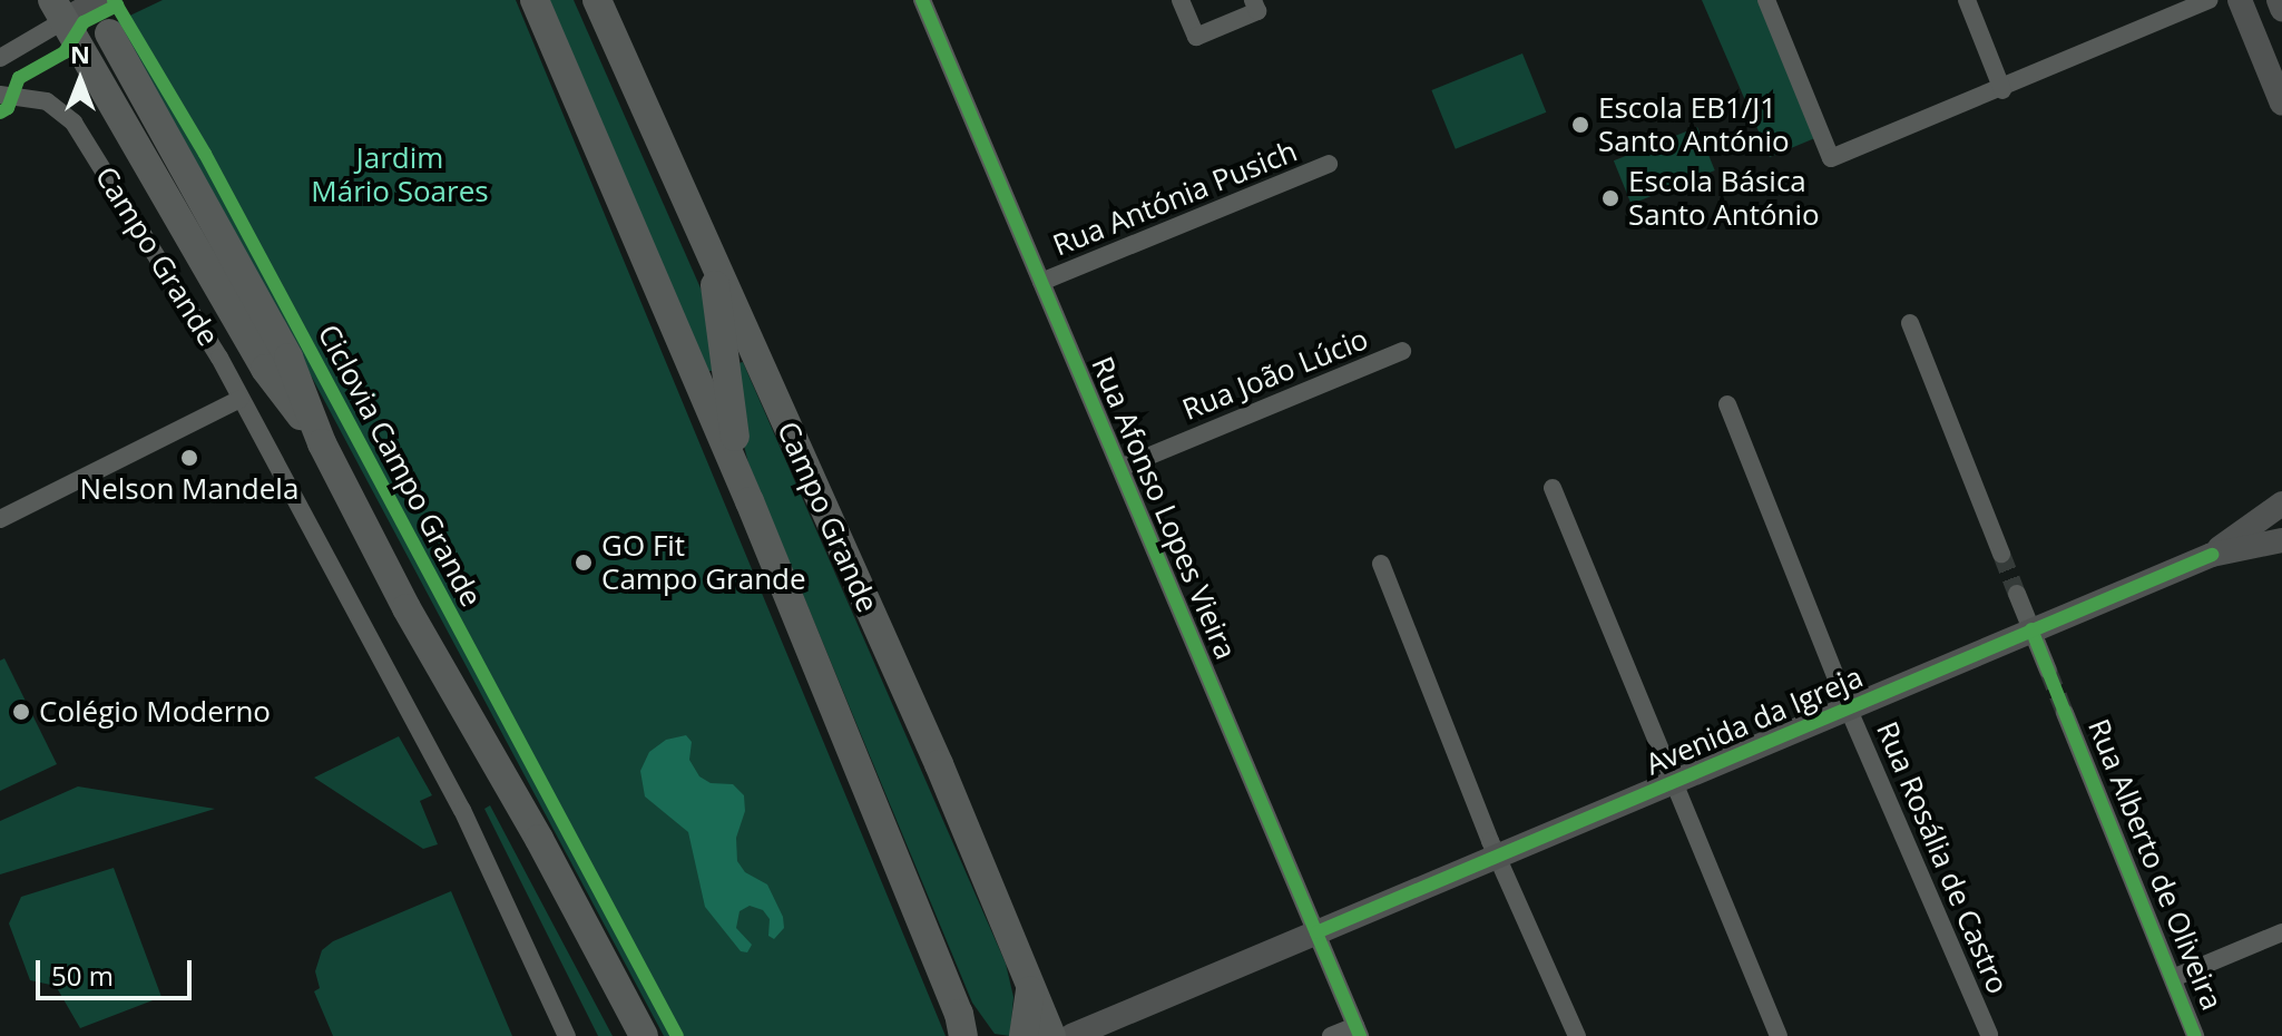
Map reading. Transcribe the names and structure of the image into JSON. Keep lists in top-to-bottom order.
{
  "streets": {
    "main road": ["Campo Grande"],
    "street": [
      "Rua Antónia Pusich",
      "Rua João Lúcio",
      "Rua Afonso Lopes Vieira",
      "Avenida da Igreja",
      "Rua Rosália de Castro",
      "Rua Alberto de Oliveira"
    ],
    "cycle path": ["Ciclovia Campo Grande"]
  },
  "crossings": [
    ["Rua Antónia Pusich", "Rua Afonso Lopes Vieira"],
    ["Rua João Lúcio", "Rua Afonso Lopes Vieira"],
    ["Rua Afonso Lopes Vieira", "Avenida da Igreja"],
    ["Avenida da Igreja", "Rua Rosália de Castro"]
  ],
  "parks": ["Jardim Mário Soares"],
  "places": [
    "Escola EB1/J1 Santo António",
    "Escola Básica Santo António",
    "Nelson Mandela",
    "GO Fit Campo Grande",
    "Colégio Moderno"
  ],
  "scale_bar": "50 m",
  "north": "top"
}
